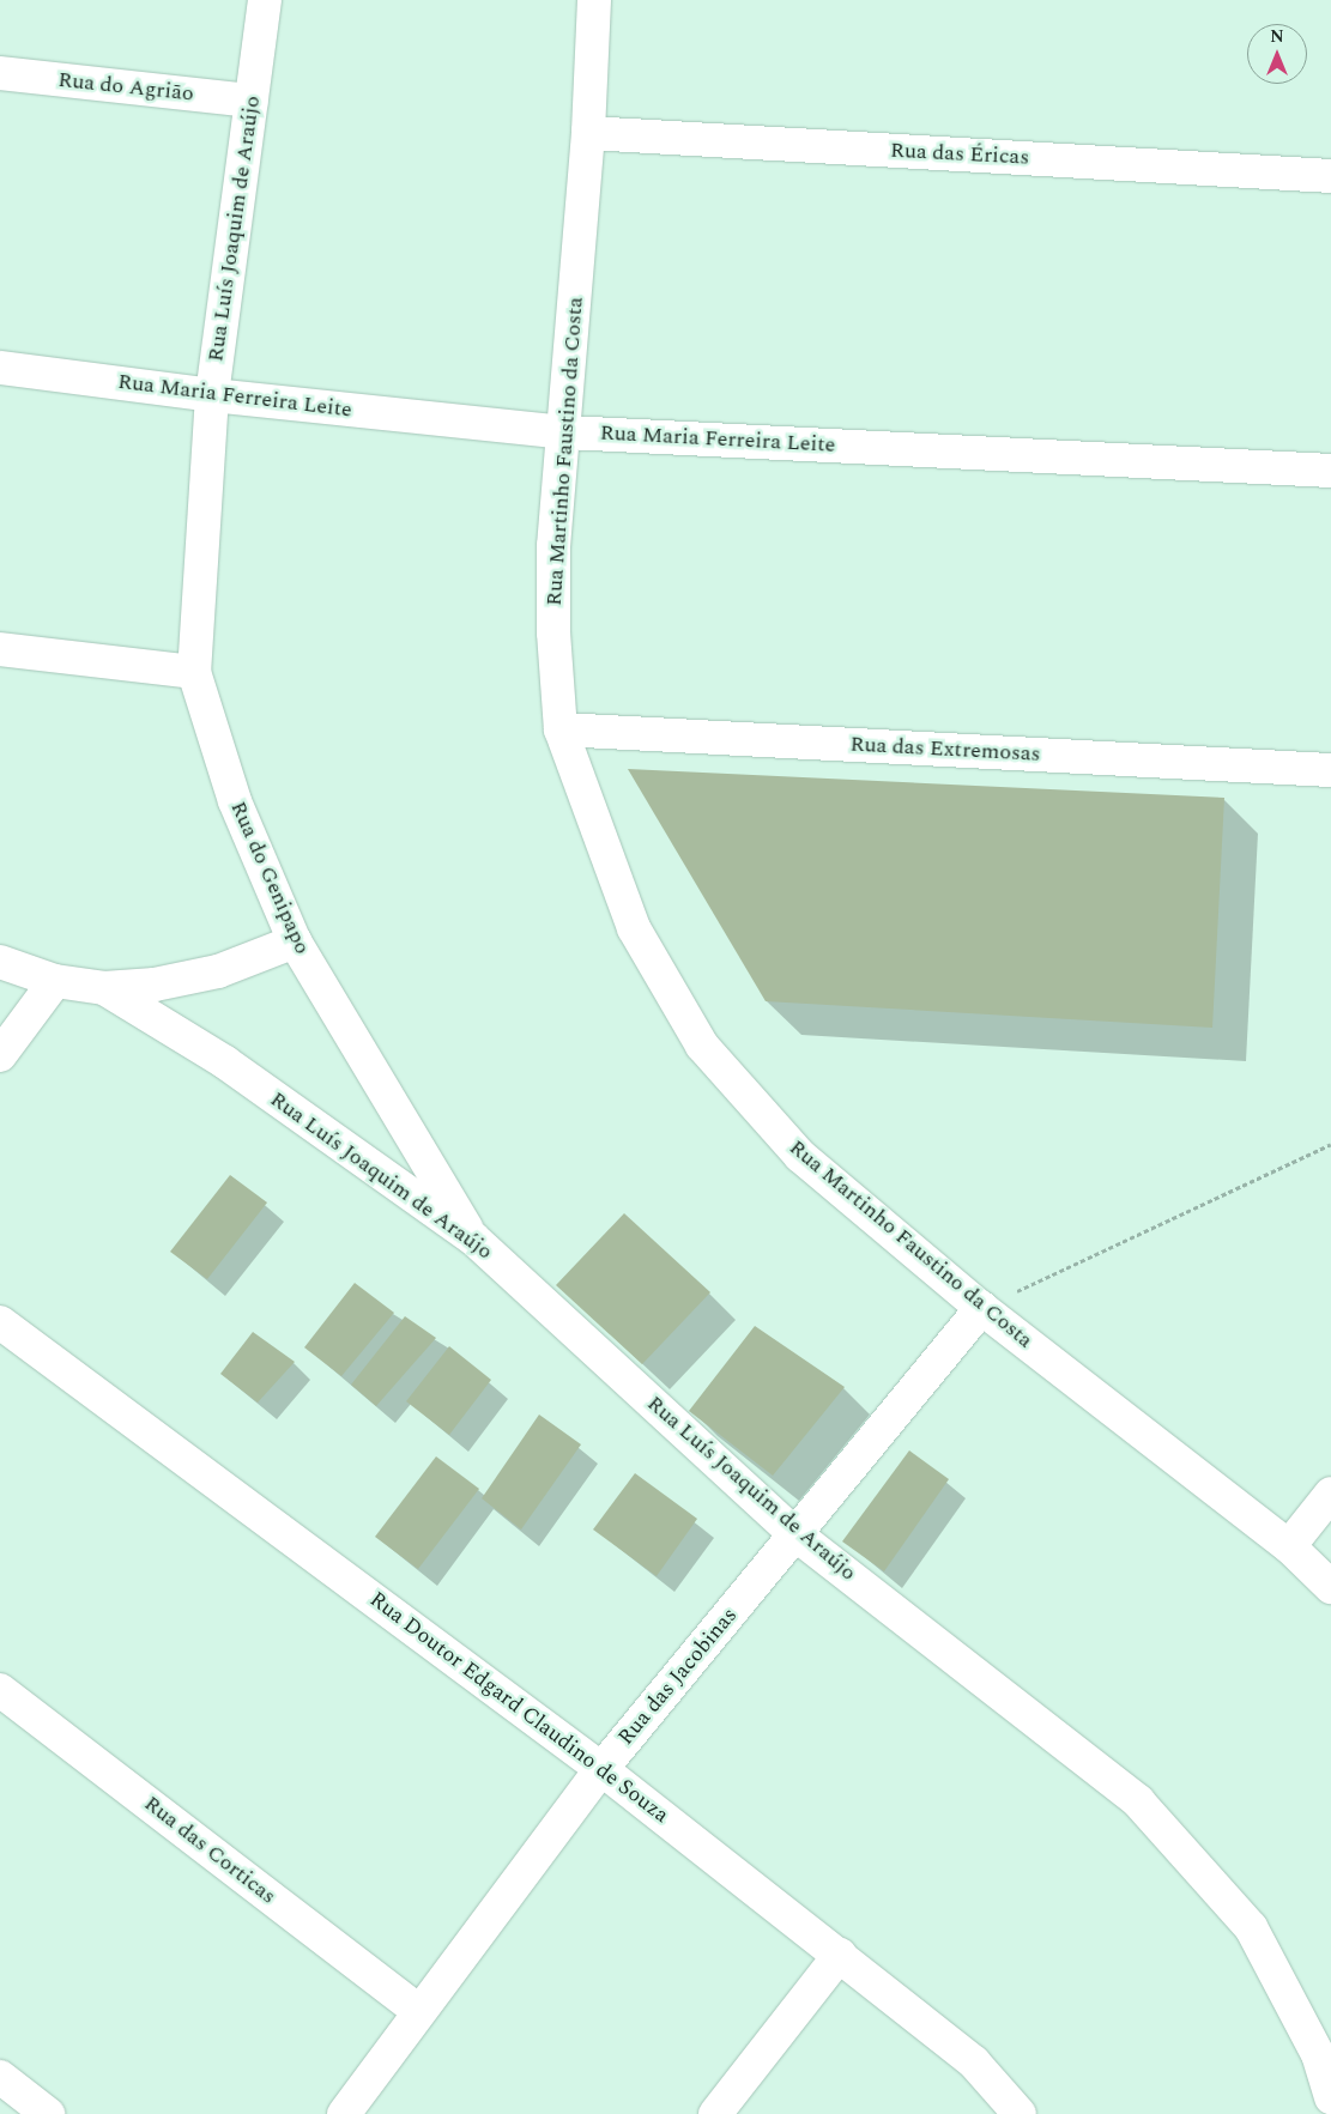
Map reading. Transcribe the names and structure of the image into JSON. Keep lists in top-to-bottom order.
{
  "streets": {
    "street": [
      "Rua do Agrião",
      "Rua das Éricas",
      "Rua Luís Joaquim de Araújo",
      "Rua Maria Ferreira Leite",
      "Rua Martinho Faustino da Costa",
      "Rua das Extremosas",
      "Rua do Genipapo",
      "Rua das Jacobinas",
      "Rua Doutor Edgard Claudino de Souza",
      "Rua das Corticas"
    ]
  },
  "crossings": [
    ["Rua do Agrião", "Rua Luís Joaquim de Araújo"],
    ["Rua das Éricas", "Rua Martinho Faustino da Costa"],
    ["Rua Luís Joaquim de Araújo", "Rua Maria Ferreira Leite"],
    ["Rua Luís Joaquim de Araújo", "Rua do Genipapo"],
    ["Rua Luís Joaquim de Araújo", "Rua das Jacobinas"],
    ["Rua Maria Ferreira Leite", "Rua Martinho Faustino da Costa"],
    ["Rua Martinho Faustino da Costa", "Rua das Extremosas"],
    ["Rua Martinho Faustino da Costa", "Rua das Jacobinas"],
    ["Rua das Jacobinas", "Rua Doutor Edgard Claudino de Souza"],
    ["Rua das Jacobinas", "Rua das Corticas"]
  ],
  "north": "top"
}
